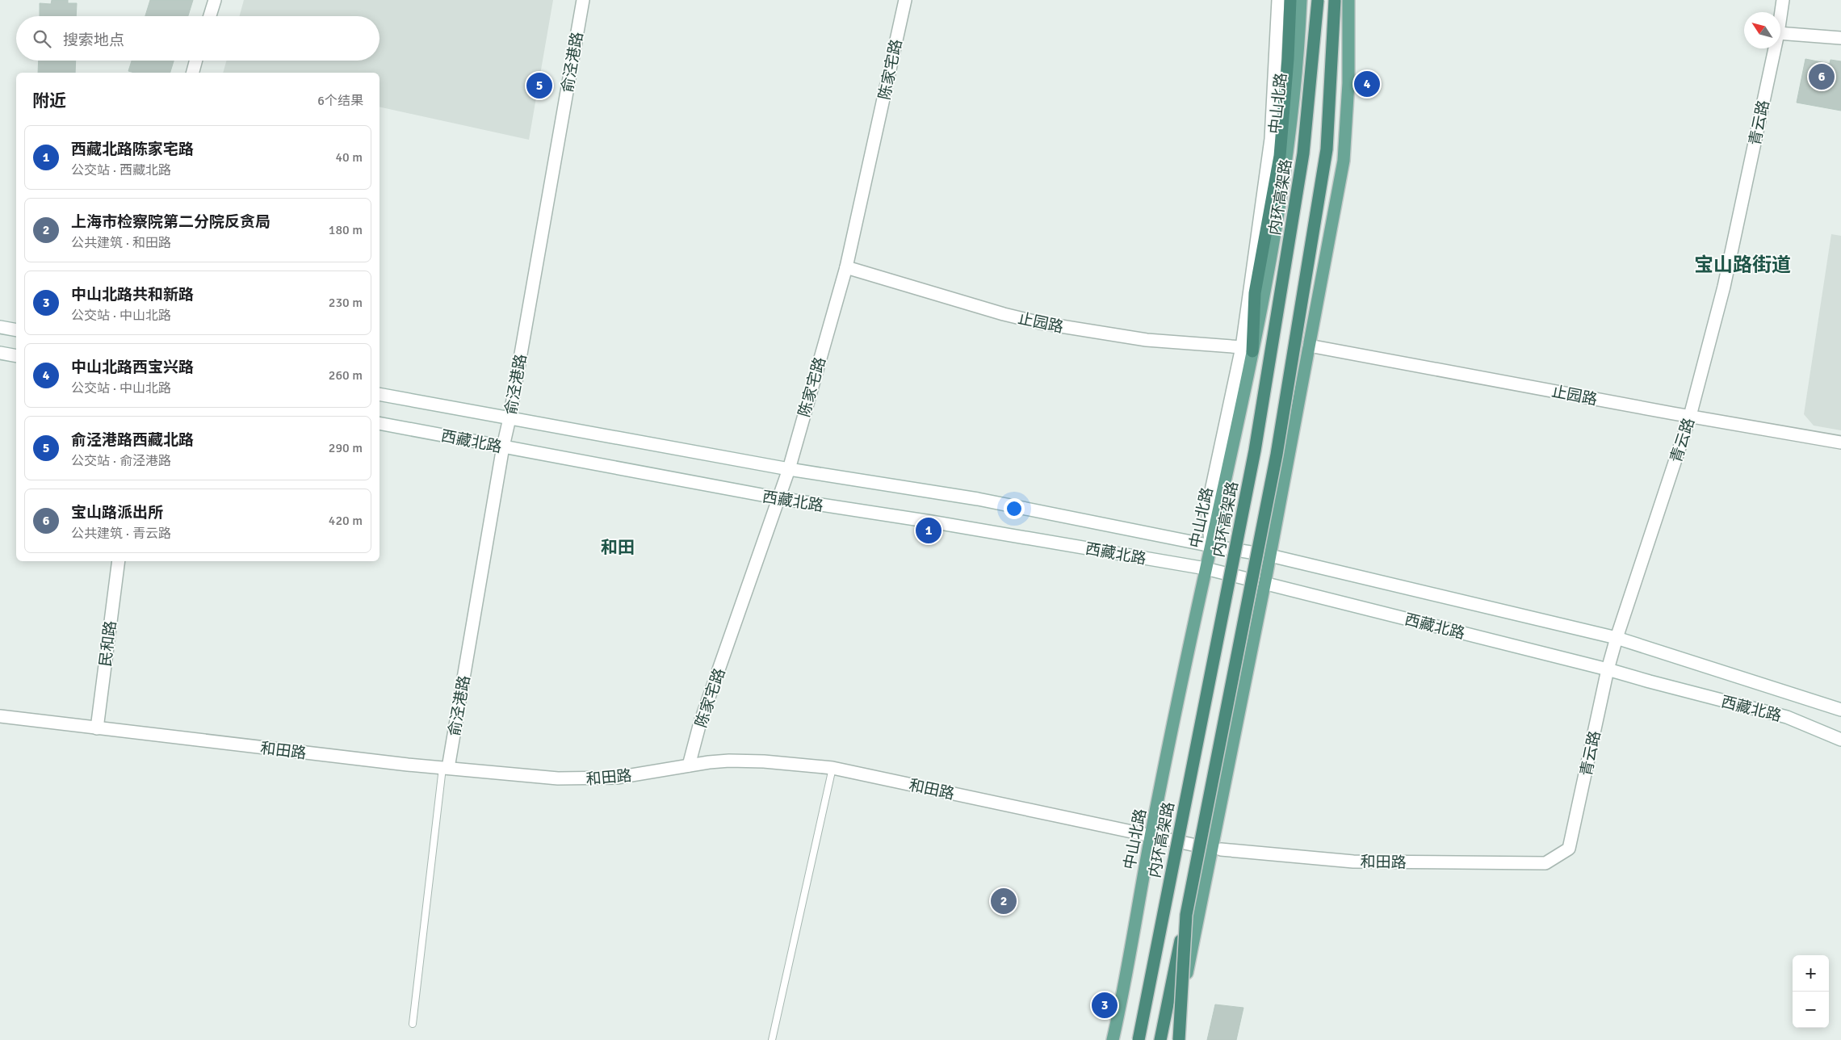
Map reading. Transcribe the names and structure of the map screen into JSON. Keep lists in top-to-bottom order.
{
  "streets": {
    "highway": ["内环高架路"],
    "main road": ["中山北路"],
    "street": [
      "俞泾港路",
      "陈家宅路",
      "青云路",
      "止园路",
      "西藏北路",
      "民和路",
      "和田路"
    ]
  },
  "crossings": [
    ["俞泾港路", "西藏北路"],
    ["俞泾港路", "和田路"],
    ["陈家宅路", "止园路"],
    ["陈家宅路", "西藏北路"],
    ["陈家宅路", "和田路"],
    ["中山北路", "止园路"],
    ["中山北路", "西藏北路"],
    ["中山北路", "和田路"],
    ["青云路", "止园路"],
    ["青云路", "西藏北路"],
    ["青云路", "和田路"],
    ["民和路", "和田路"]
  ],
  "districts": ["宝山路街道", "和田"],
  "north": "top left",
  "page": {
    "search": "搜索地点",
    "pins": [
      "6",
      "4",
      "5",
      "1",
      "2",
      "3"
    ],
    "heading": ["附近", "6个结果"],
    "list": [
      {
        "mark": "1",
        "name": "西藏北路陈家宅路",
        "note": "公交站 · 西藏北路",
        "value": "40 m"
      },
      {
        "mark": "2",
        "name": "上海市检察院第二分院反贪局",
        "note": "公共建筑 · 和田路",
        "value": "180 m"
      },
      {
        "mark": "3",
        "name": "中山北路共和新路",
        "note": "公交站 · 中山北路",
        "value": "230 m"
      },
      {
        "mark": "4",
        "name": "中山北路西宝兴路",
        "note": "公交站 · 中山北路",
        "value": "260 m"
      },
      {
        "mark": "5",
        "name": "俞泾港路西藏北路",
        "note": "公交站 · 俞泾港路",
        "value": "290 m"
      },
      {
        "mark": "6",
        "name": "宝山路派出所",
        "note": "公共建筑 · 青云路",
        "value": "420 m"
      }
    ],
    "map_buttons": ["+", "−"]
  }
}
